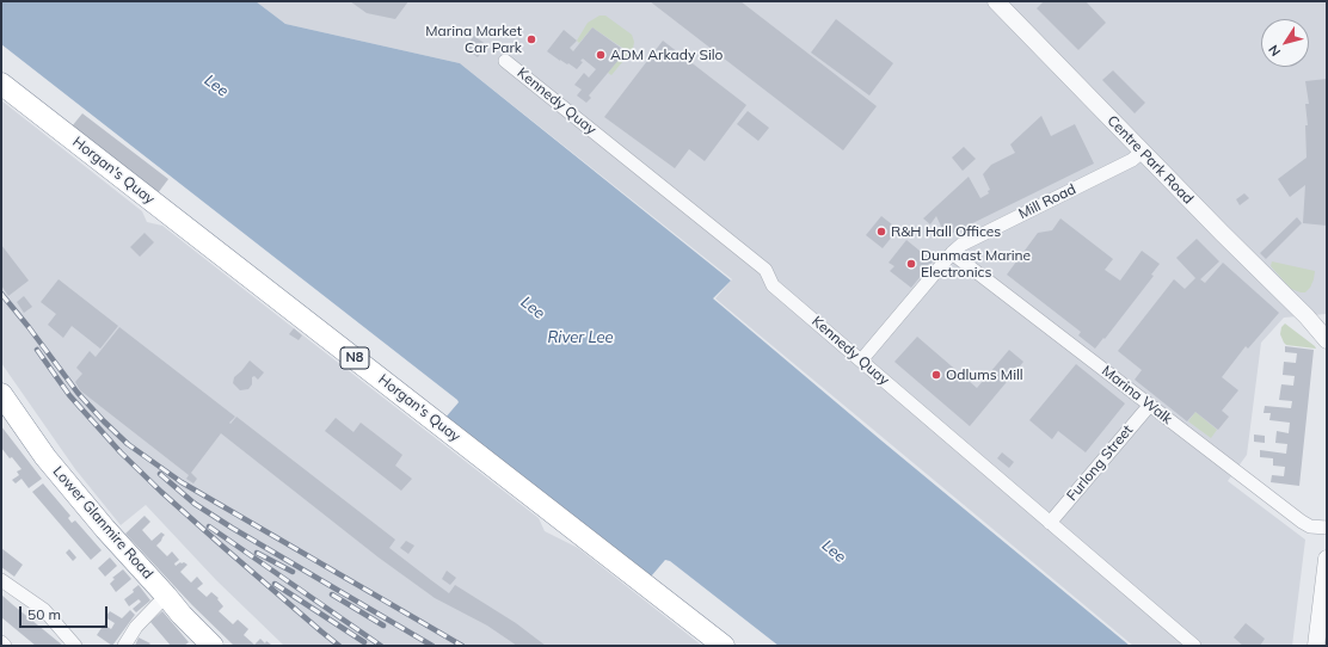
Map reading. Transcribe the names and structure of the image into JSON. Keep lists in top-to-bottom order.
{
  "streets": {
    "highway": ["Horgan's Quay", "N8", "Lower Glanmire Road"],
    "street": [
      "Kennedy Quay",
      "Centre Park Road",
      "Mill Road",
      "Marina Walk",
      "Furlong Street"
    ]
  },
  "crossings": [
    ["Kennedy Quay", "Mill Road"],
    ["Kennedy Quay", "Furlong Street"],
    ["Centre Park Road", "Mill Road"],
    ["Mill Road", "Marina Walk"],
    ["Marina Walk", "Furlong Street"]
  ],
  "water": ["Lee", "River Lee"],
  "places": [
    "Marina Market Car Park",
    "ADM Arkady Silo",
    "R&H Hall Offices",
    "Dunmast Marine Electronics",
    "Odlums Mill"
  ],
  "scale_bar": "50 m",
  "north": "bottom left"
}
